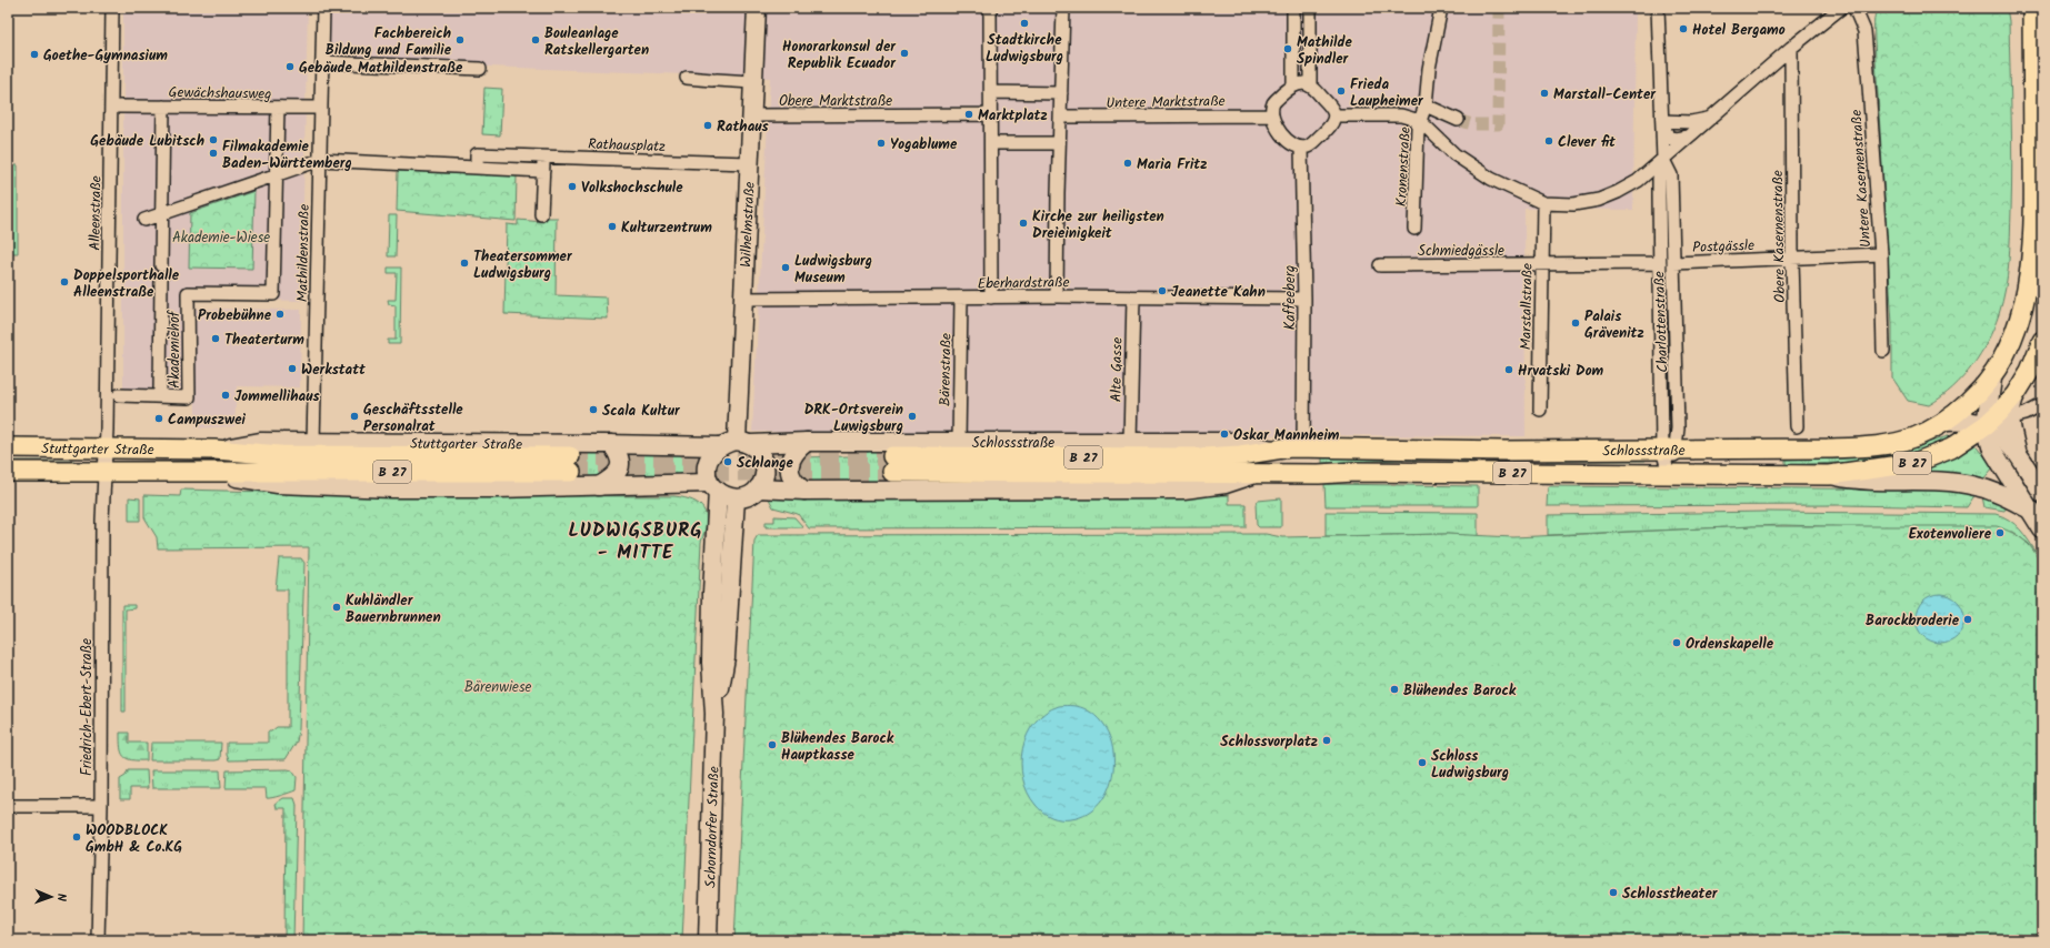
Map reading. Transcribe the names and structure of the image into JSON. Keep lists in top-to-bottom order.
{
  "streets": {
    "main road": [
      "Wilhelmstraße",
      "Schlossstraße",
      "Stuttgarter Straße",
      "B 27",
      "Schorndorfer Straße"
    ],
    "street": [
      "Gewächshausweg",
      "Obere Marktstraße",
      "Untere Marktstraße",
      "Rathausplatz",
      "Kronenstraße",
      "Untere Kasernenstraße",
      "Alleenstraße",
      "Obere Kasernenstraße",
      "Postgässle",
      "Schmiedgässle",
      "Mathildenstraße",
      "Eberhardstraße",
      "Kaffeeberg",
      "Marstallstraße",
      "Charlottenstraße",
      "Akademiehof",
      "Bärenstraße",
      "Alte Gasse",
      "Friedrich-Ebert-Straße"
    ]
  },
  "crossings": [
    ["Gewächshausweg", "Mathildenstraße"],
    ["Gewächshausweg", "Akademiehof"],
    ["Obere Marktstraße", "Wilhelmstraße"],
    ["Untere Marktstraße", "Kaffeeberg"],
    ["Rathausplatz", "Wilhelmstraße"],
    ["Untere Kasernenstraße", "Postgässle"],
    ["Alleenstraße", "Stuttgarter Straße"],
    ["Alleenstraße", "Friedrich-Ebert-Straße"],
    ["Wilhelmstraße", "Eberhardstraße"],
    ["Wilhelmstraße", "Schlossstraße"],
    ["Wilhelmstraße", "Stuttgarter Straße"],
    ["Wilhelmstraße", "Schorndorfer Straße"],
    ["Obere Kasernenstraße", "Postgässle"],
    ["Postgässle", "Charlottenstraße"],
    ["Schmiedgässle", "Marstallstraße"],
    ["Mathildenstraße", "Stuttgarter Straße"],
    ["Eberhardstraße", "Kaffeeberg"],
    ["Eberhardstraße", "Bärenstraße"],
    ["Eberhardstraße", "Alte Gasse"],
    ["Kaffeeberg", "Schlossstraße"],
    ["Charlottenstraße", "Schlossstraße"],
    ["Bärenstraße", "Schlossstraße"],
    ["Alte Gasse", "Schlossstraße"],
    ["Schlossstraße", "Stuttgarter Straße"],
    ["Schlossstraße", "B 27"],
    ["Schlossstraße", "Schorndorfer Straße"],
    ["Stuttgarter Straße", "Friedrich-Ebert-Straße"],
    ["Stuttgarter Straße", "Schorndorfer Straße"]
  ],
  "districts": ["LUDWIGSBURG - MITTE"],
  "parks": ["Akademie-Wiese", "Bärenwiese"],
  "places": [
    "Stadtkirche Ludwigsburg",
    "Hotel Bergamo",
    "Fachbereich Bildung und Familie",
    "Bouleanlage Ratskellergarten",
    "Mathilde Spindler",
    "Honorarkonsul der Republik Ecuador",
    "Goethe-Gymnasium",
    "Gebäude Mathildenstraße",
    "Frieda Laupheimer",
    "Marstall-Center",
    "Marktplatz",
    "Rathaus",
    "Gebäude Lubitsch",
    "Clever fit",
    "Yogablume",
    "Filmakademie Baden-Württemberg",
    "Maria Fritz",
    "Volkshochschule",
    "Kirche zur heiligsten Dreieinigkeit",
    "Kulturzentrum",
    "Theatersommer Ludwigsburg",
    "Ludwigsburg Museum",
    "Doppelsporthalle Alleenstraße",
    "Jeanette Kahn",
    "Probebühne",
    "Palais Grävenitz",
    "Theaterturm",
    "Werkstatt",
    "Hrvatski Dom",
    "Jommellihaus",
    "Scala Kultur",
    "Geschäftsstelle Personalrat",
    "DRK-Ortsverein Luwigsburg",
    "Campuszwei",
    "Oskar Mannheim",
    "Schlange",
    "Exotenvoliere",
    "Kuhländler Bauernbrunnen",
    "Barockbroderie",
    "Ordenskapelle",
    "Blühendes Barock",
    "Schlossvorplatz",
    "Blühendes Barock Hauptkasse",
    "Schloss Ludwigsburg",
    "WOODBLOCK GmbH & Co.KG",
    "Schlosstheater"
  ],
  "north": "right"
}
